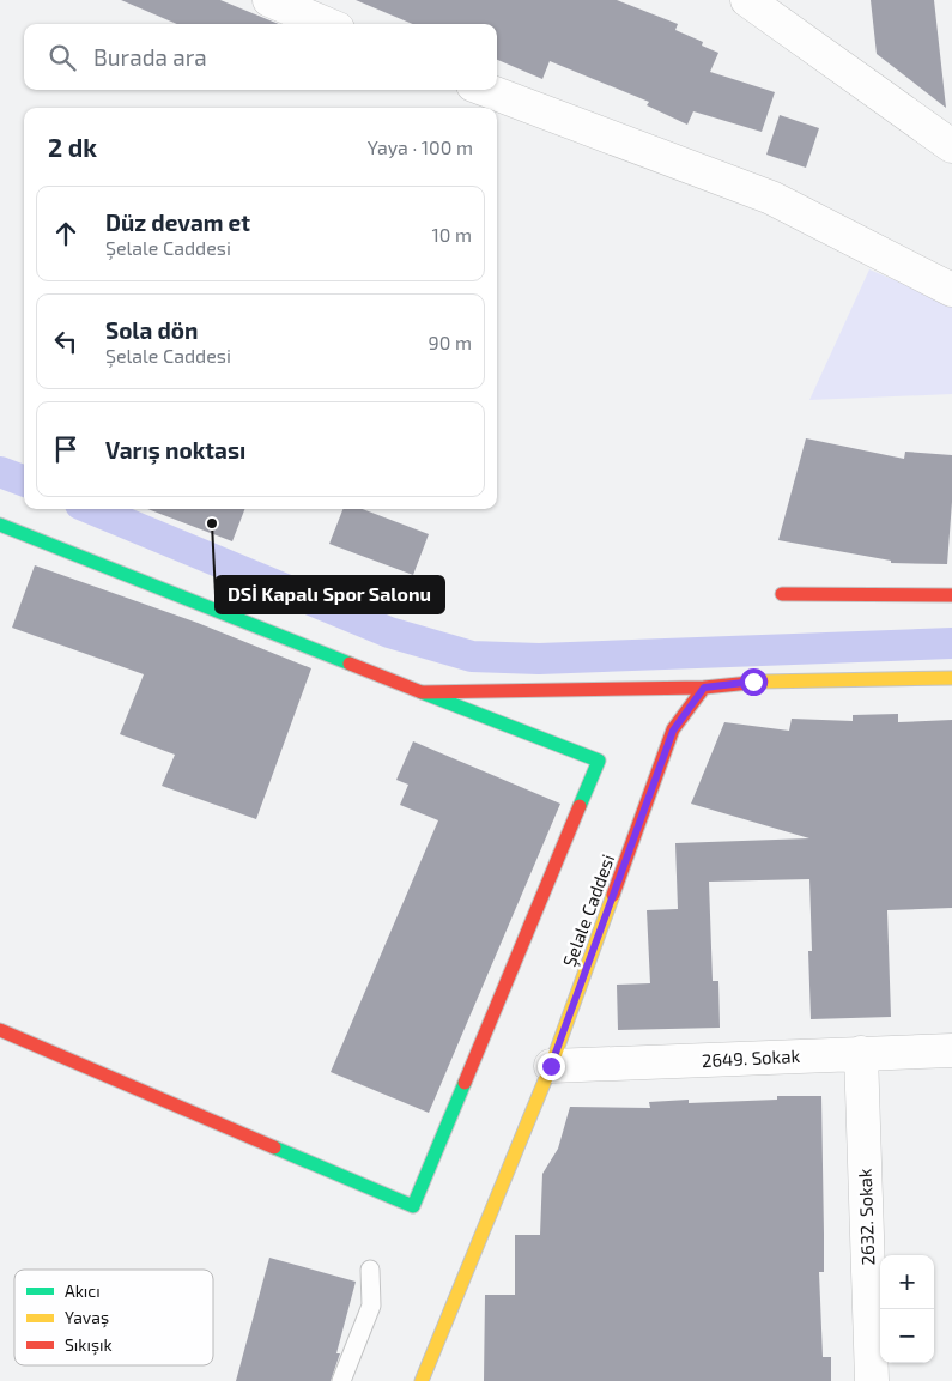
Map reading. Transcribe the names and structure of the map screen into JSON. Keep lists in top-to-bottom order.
{
  "streets": {
    "street": ["Şelale Caddesi", "2649. Sokak", "2632. Sokak"]
  },
  "crossings": [
    ["Şelale Caddesi", "2649. Sokak"],
    ["2649. Sokak", "2632. Sokak"]
  ],
  "places": ["DSİ Kapalı Spor Salonu"],
  "legend": ["Akıcı", "Yavaş", "Sıkışık"],
  "page": {
    "search": "Burada ara",
    "heading": ["2 dk", "Yaya · 100 m"],
    "list": [
      ["Düz devam et", "Şelale Caddesi", "10 m"],
      ["Sola dön", "Şelale Caddesi", "90 m"],
      "Varış noktası"
    ],
    "map_buttons": ["+", "−"]
  }
}
